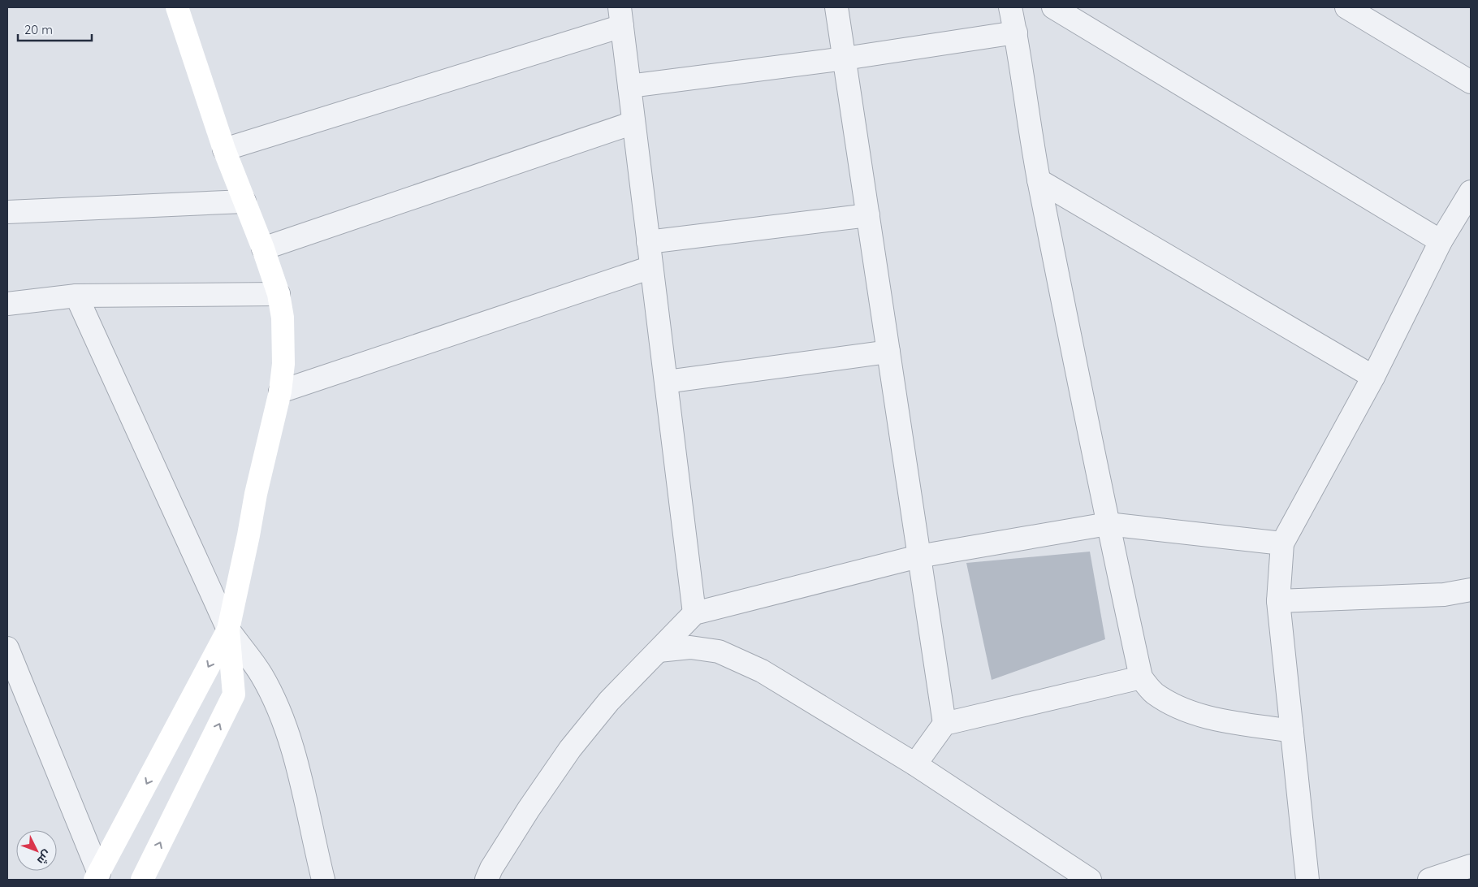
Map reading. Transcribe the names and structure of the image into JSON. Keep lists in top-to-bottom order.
{
  "scale_bar": "20 m",
  "north": "bottom right"
}
